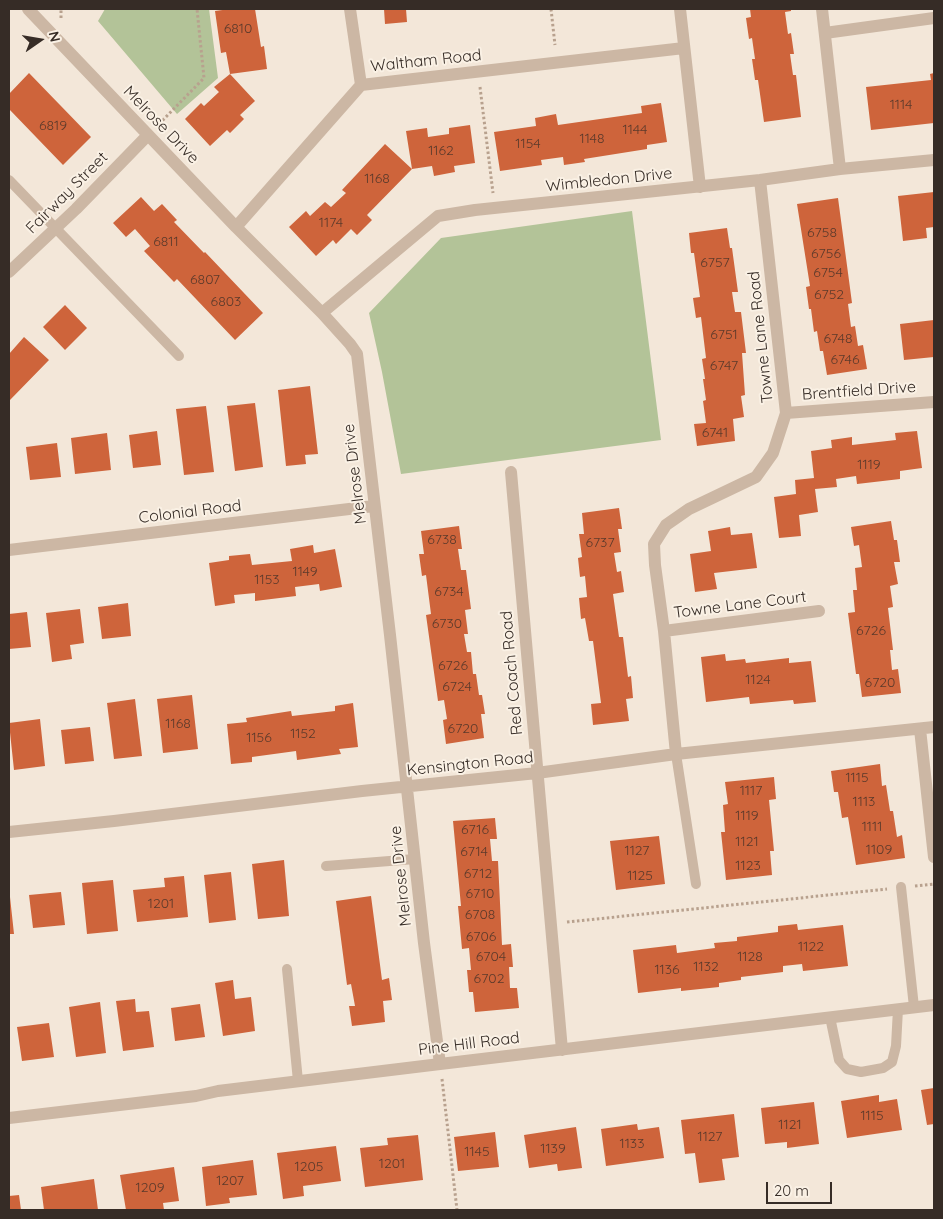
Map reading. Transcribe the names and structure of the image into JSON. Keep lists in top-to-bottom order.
{
  "streets": {
    "street": [
      "Waltham Road",
      "Melrose Drive",
      "Wimbledon Drive",
      "Fairway Street",
      "Towne Lane Road",
      "Brentfield Drive",
      "Colonial Road",
      "Towne Lane Court",
      "Red Coach Road",
      "Kensington Road",
      "Pine Hill Road"
    ]
  },
  "crossings": [
    ["Waltham Road", "Melrose Drive"],
    ["Melrose Drive", "Wimbledon Drive"],
    ["Melrose Drive", "Fairway Street"],
    ["Melrose Drive", "Colonial Road"],
    ["Melrose Drive", "Kensington Road"],
    ["Melrose Drive", "Pine Hill Road"],
    ["Wimbledon Drive", "Towne Lane Road"],
    ["Towne Lane Road", "Brentfield Drive"],
    ["Towne Lane Road", "Towne Lane Court"],
    ["Towne Lane Road", "Kensington Road"],
    ["Red Coach Road", "Kensington Road"],
    ["Red Coach Road", "Pine Hill Road"]
  ],
  "house_numbers": [
    "6810",
    "1114",
    "6819",
    "1144",
    "1148",
    "1154",
    "1162",
    "1168",
    "1174",
    "6758",
    "6811",
    "6756",
    "6757",
    "6754",
    "6807",
    "6752",
    "6803",
    "6751",
    "6748",
    "6746",
    "6747",
    "6741",
    "1119",
    "6738",
    "6737",
    "1149",
    "1153",
    "6734",
    "6730",
    "6726",
    "6726",
    "1124",
    "6720",
    "6724",
    "1168",
    "6720",
    "1152",
    "1156",
    "1115",
    "1117",
    "1113",
    "1119",
    "1111",
    "6716",
    "1121",
    "1109",
    "1127",
    "6714",
    "1123",
    "6712",
    "1125",
    "6710",
    "1201",
    "6708",
    "6706",
    "1122",
    "6704",
    "1128",
    "1132",
    "1136",
    "6702",
    "1115",
    "1121",
    "1127",
    "1133",
    "1139",
    "1145",
    "1201",
    "1205",
    "1207",
    "1209"
  ],
  "scale_bar": "20 m",
  "north": "right"
}
